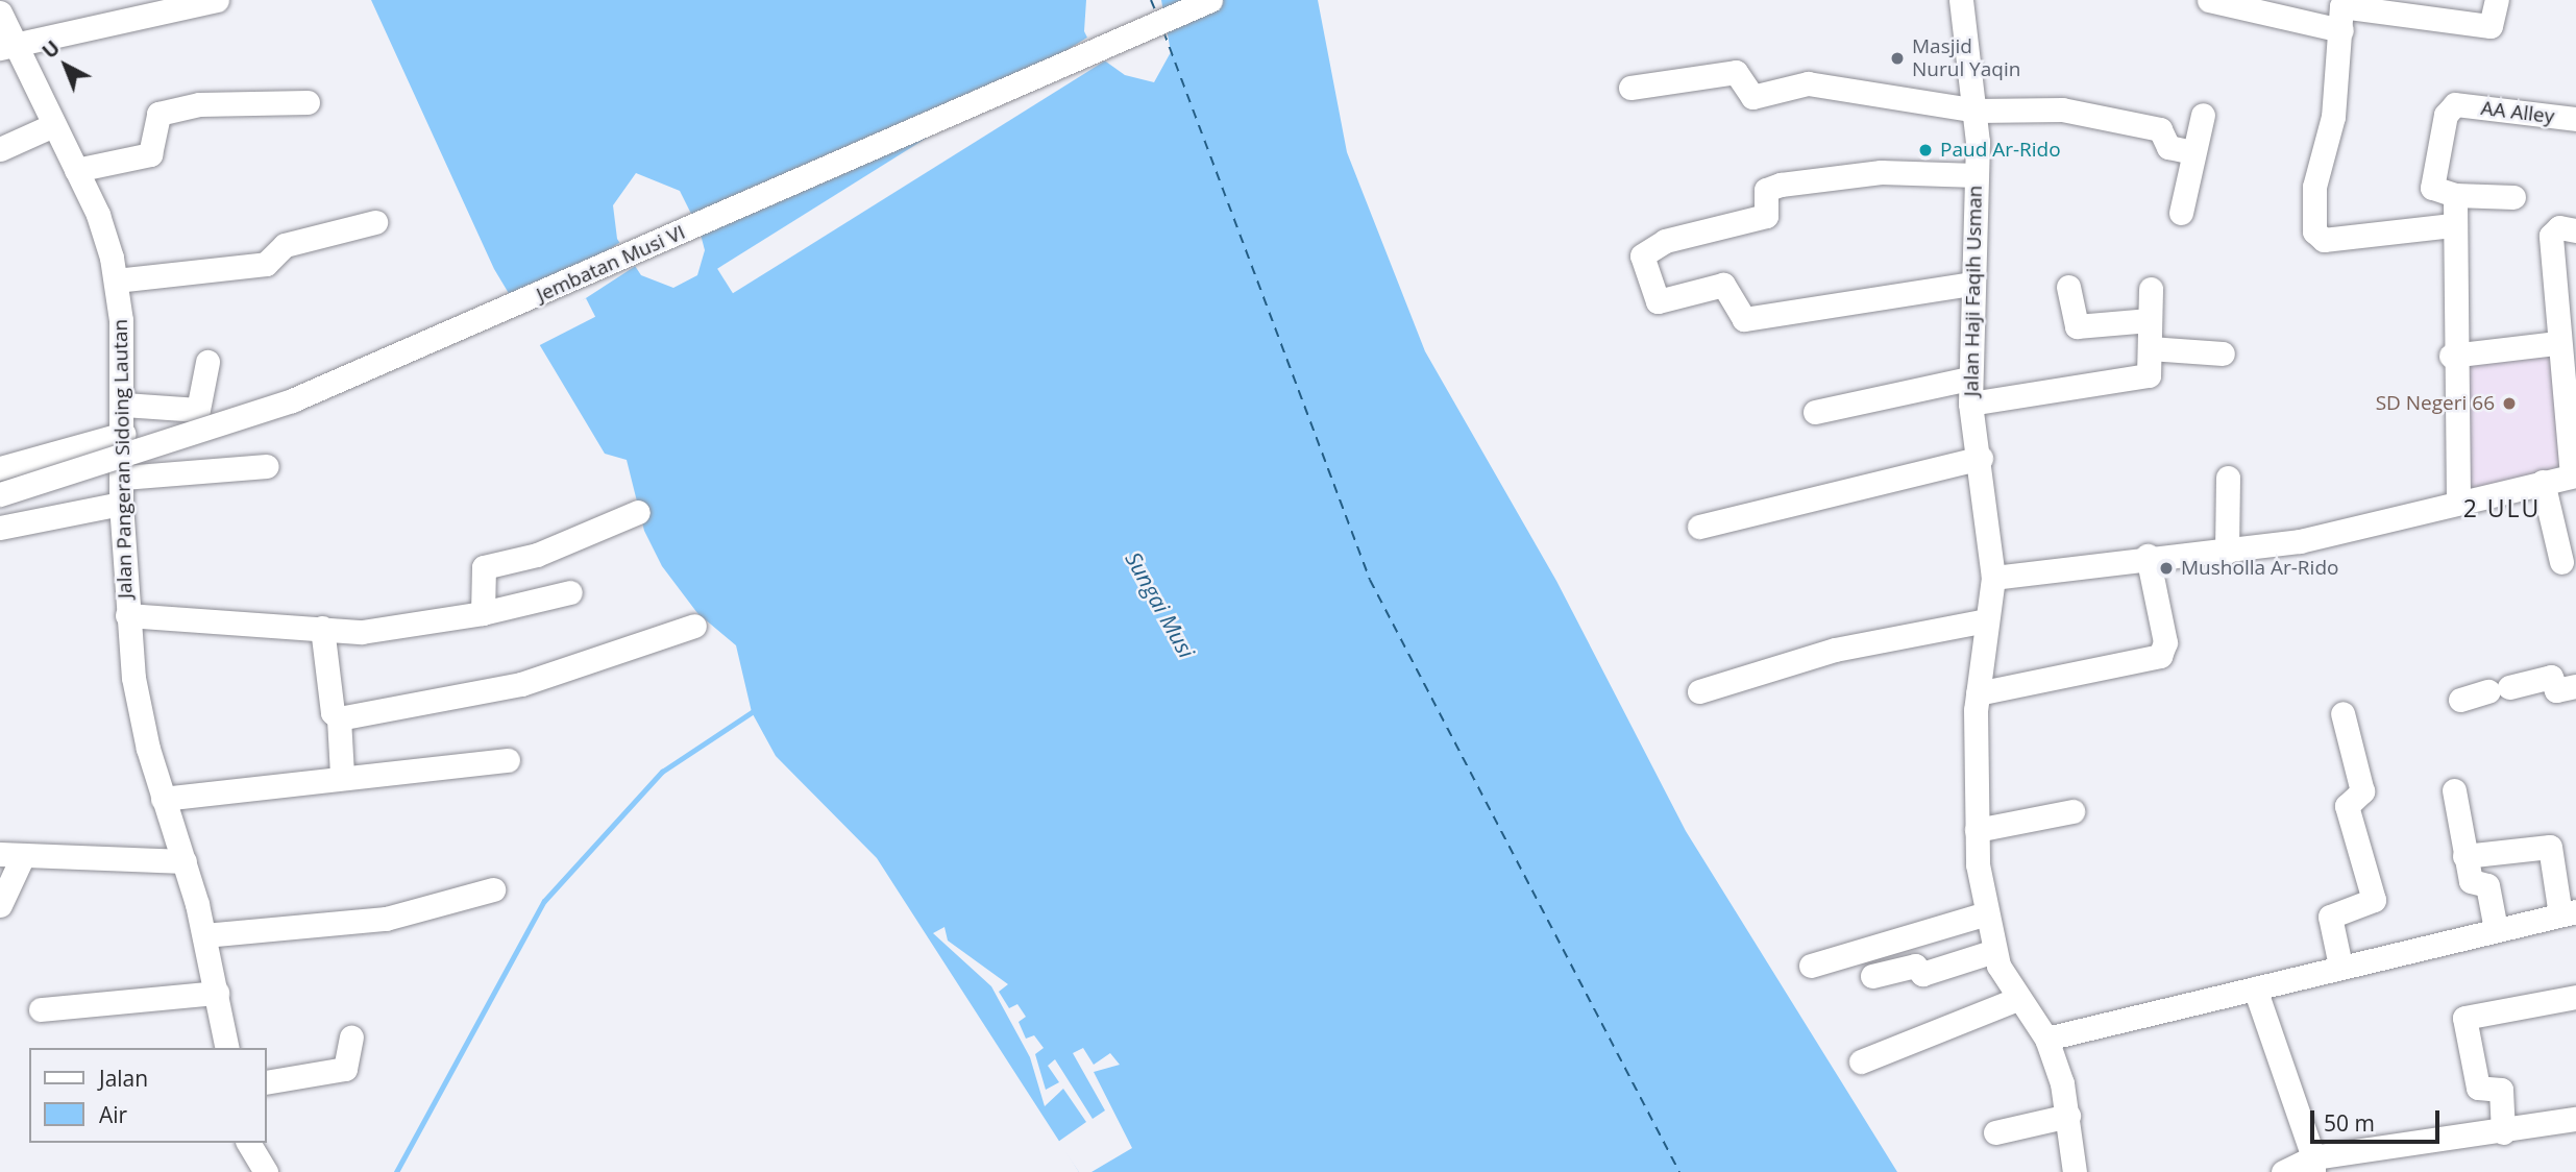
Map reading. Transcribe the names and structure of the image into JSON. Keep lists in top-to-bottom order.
{
  "streets": {
    "street": [
      "AA Alley",
      "Jembatan Musi VI",
      "Jalan Haji Faqih Usman",
      "Jalan Pangeran Sidoing Lautan"
    ]
  },
  "districts": ["2 ULU"],
  "water": ["Sungai Musi"],
  "places": [
    "Masjid Nurul Yaqin",
    "Paud Ar-Rido",
    "SD Negeri 66",
    "Musholla Ar-Rido"
  ],
  "legend": ["Jalan", "Air"],
  "scale_bar": "50 m",
  "north": "top left"
}
